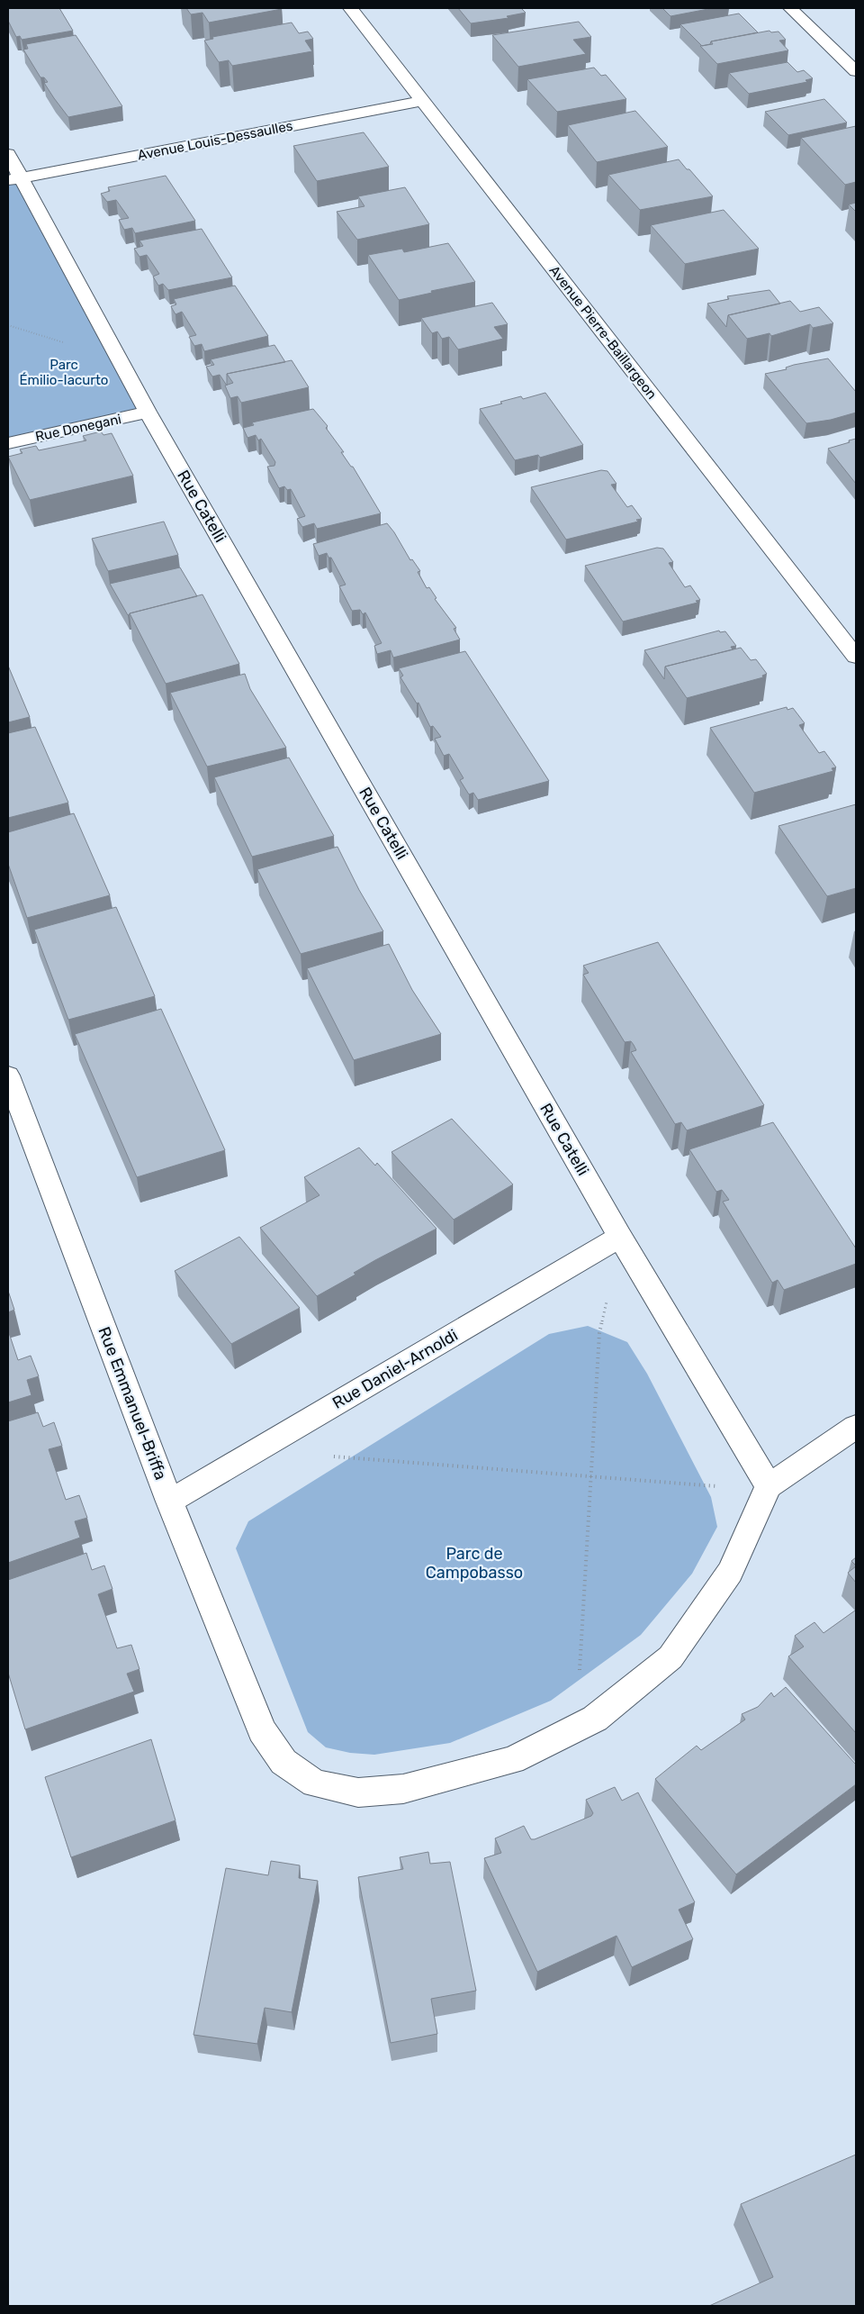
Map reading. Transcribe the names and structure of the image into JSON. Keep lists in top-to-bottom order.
{
  "streets": {
    "street": [
      "Avenue Louis-Dessaulles",
      "Avenue Pierre-Baillargeon",
      "Rue Donegani",
      "Rue Catelli",
      "Rue Daniel-Arnoldi",
      "Rue Emmanuel-Briffa"
    ]
  },
  "crossings": [
    ["Avenue Louis-Dessaulles", "Avenue Pierre-Baillargeon"],
    ["Avenue Louis-Dessaulles", "Rue Catelli"],
    ["Rue Donegani", "Rue Catelli"],
    ["Rue Catelli", "Rue Daniel-Arnoldi"],
    ["Rue Catelli", "Rue Emmanuel-Briffa"],
    ["Rue Daniel-Arnoldi", "Rue Emmanuel-Briffa"]
  ],
  "parks": ["Parc Émilio-Iacurto", "Parc de Campobasso"]
}
